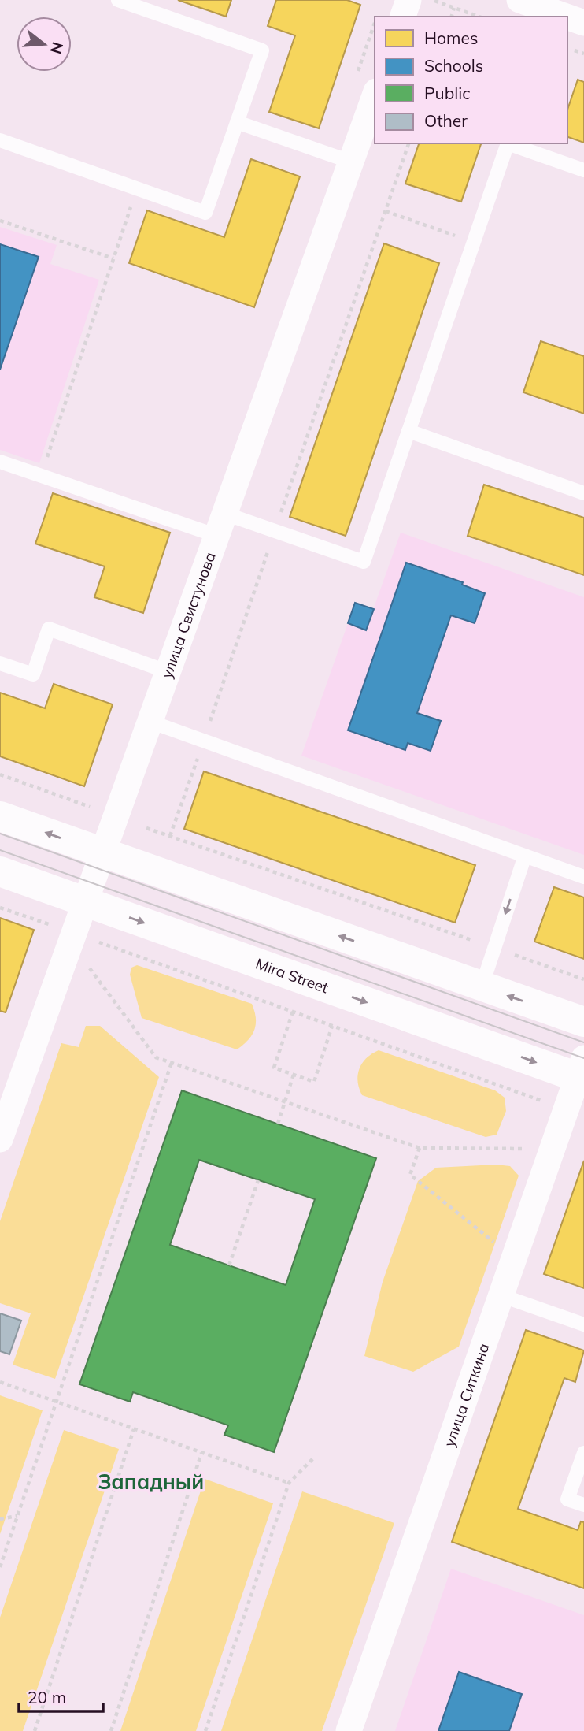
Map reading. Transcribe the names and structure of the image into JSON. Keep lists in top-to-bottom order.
{
  "streets": {
    "main road": ["Mira Street"],
    "street": ["улица Свистунова", "улица Ситкина"]
  },
  "crossings": [
    ["улица Свистунова", "Mira Street"],
    ["Mira Street", "улица Ситкина"]
  ],
  "districts": ["Западный"],
  "legend": [
    "Homes",
    "Schools",
    "Public",
    "Other"
  ],
  "scale_bar": "20 m",
  "north": "right"
}
